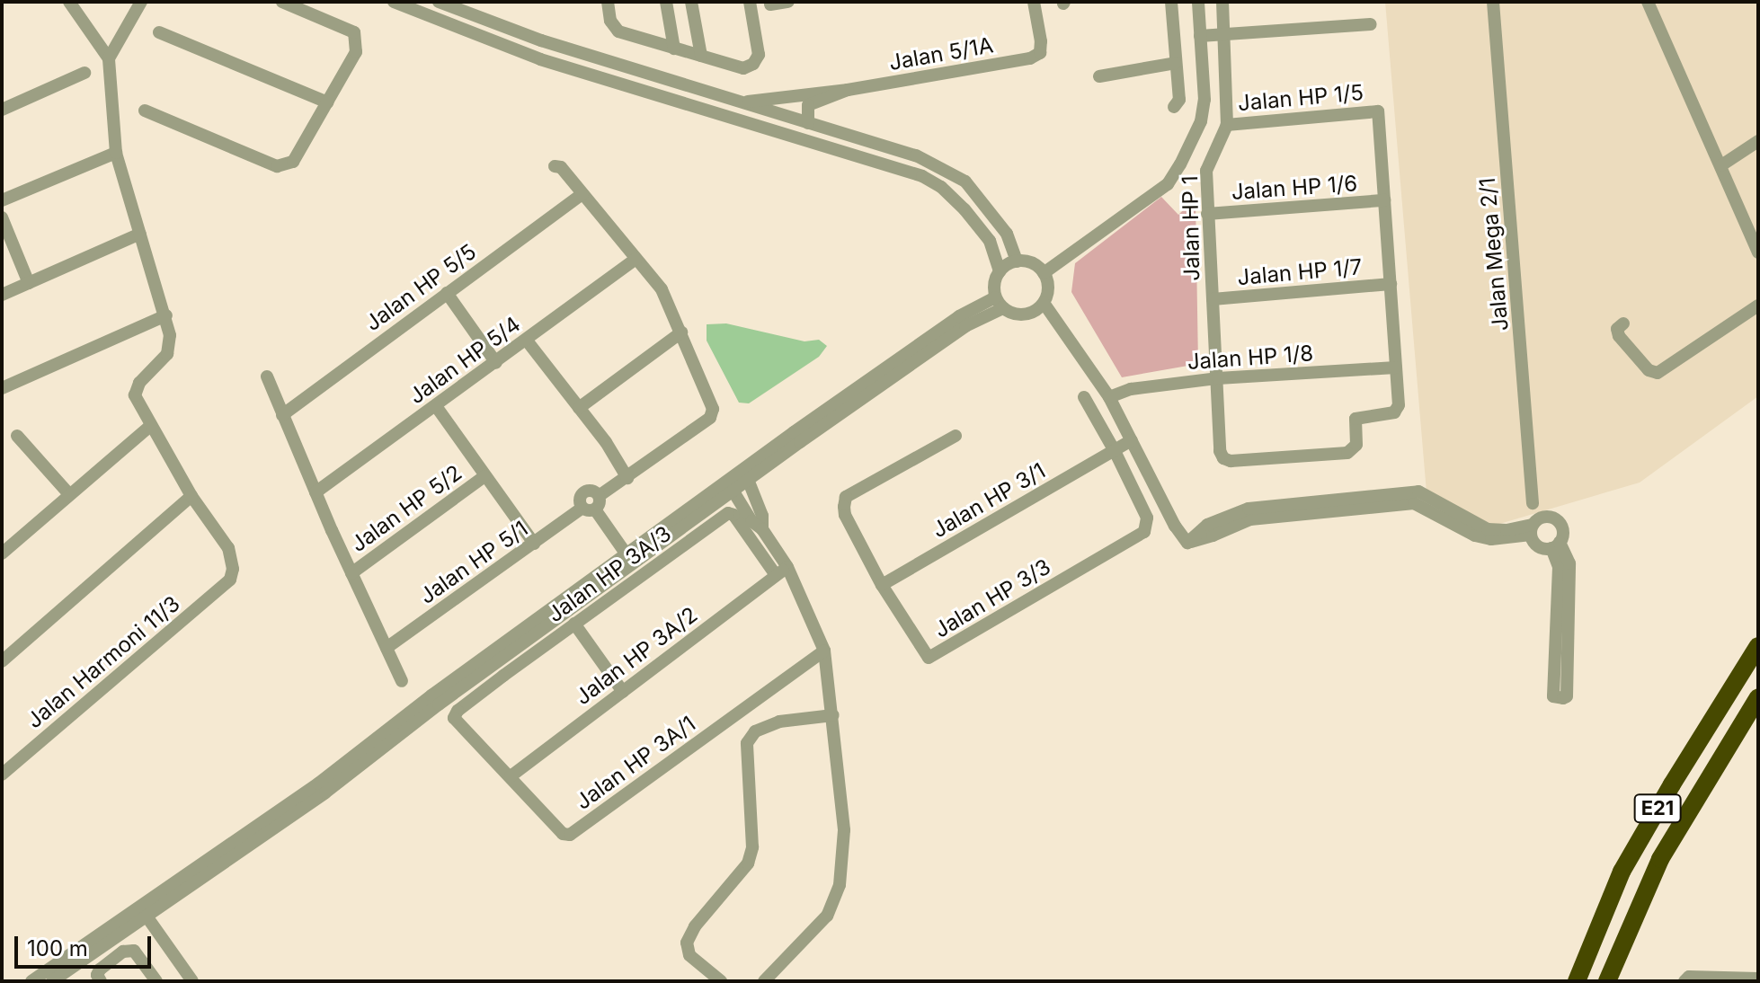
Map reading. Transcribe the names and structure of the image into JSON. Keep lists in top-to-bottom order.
{
  "streets": {
    "highway": ["E21"],
    "street": [
      "Jalan 5/1A",
      "Jalan HP 1/5",
      "Jalan HP 1/6",
      "Jalan HP 1",
      "Jalan Mega 2/1",
      "Jalan HP 1/7",
      "Jalan HP 5/5",
      "Jalan HP 1/8",
      "Jalan HP 5/4",
      "Jalan HP 3/1",
      "Jalan HP 5/2",
      "Jalan HP 5/1",
      "Jalan HP 3A/3",
      "Jalan HP 3/3",
      "Jalan HP 3A/2",
      "Jalan Harmoni 11/3",
      "Jalan HP 3A/1"
    ]
  },
  "crossings": [
    ["Jalan HP 1/5", "Jalan HP 1/6"],
    ["Jalan HP 1/5", "Jalan HP 1"],
    ["Jalan HP 1/6", "Jalan HP 1"],
    ["Jalan HP 1", "Jalan HP 1/7"],
    ["Jalan HP 1", "Jalan HP 1/8"],
    ["Jalan HP 3/1", "Jalan HP 3/3"],
    ["Jalan HP 3A/3", "Jalan HP 3A/2"],
    ["Jalan HP 3A/3", "Jalan HP 3A/1"],
    ["Jalan HP 3A/2", "Jalan HP 3A/1"]
  ],
  "scale_bar": "100 m"
}
